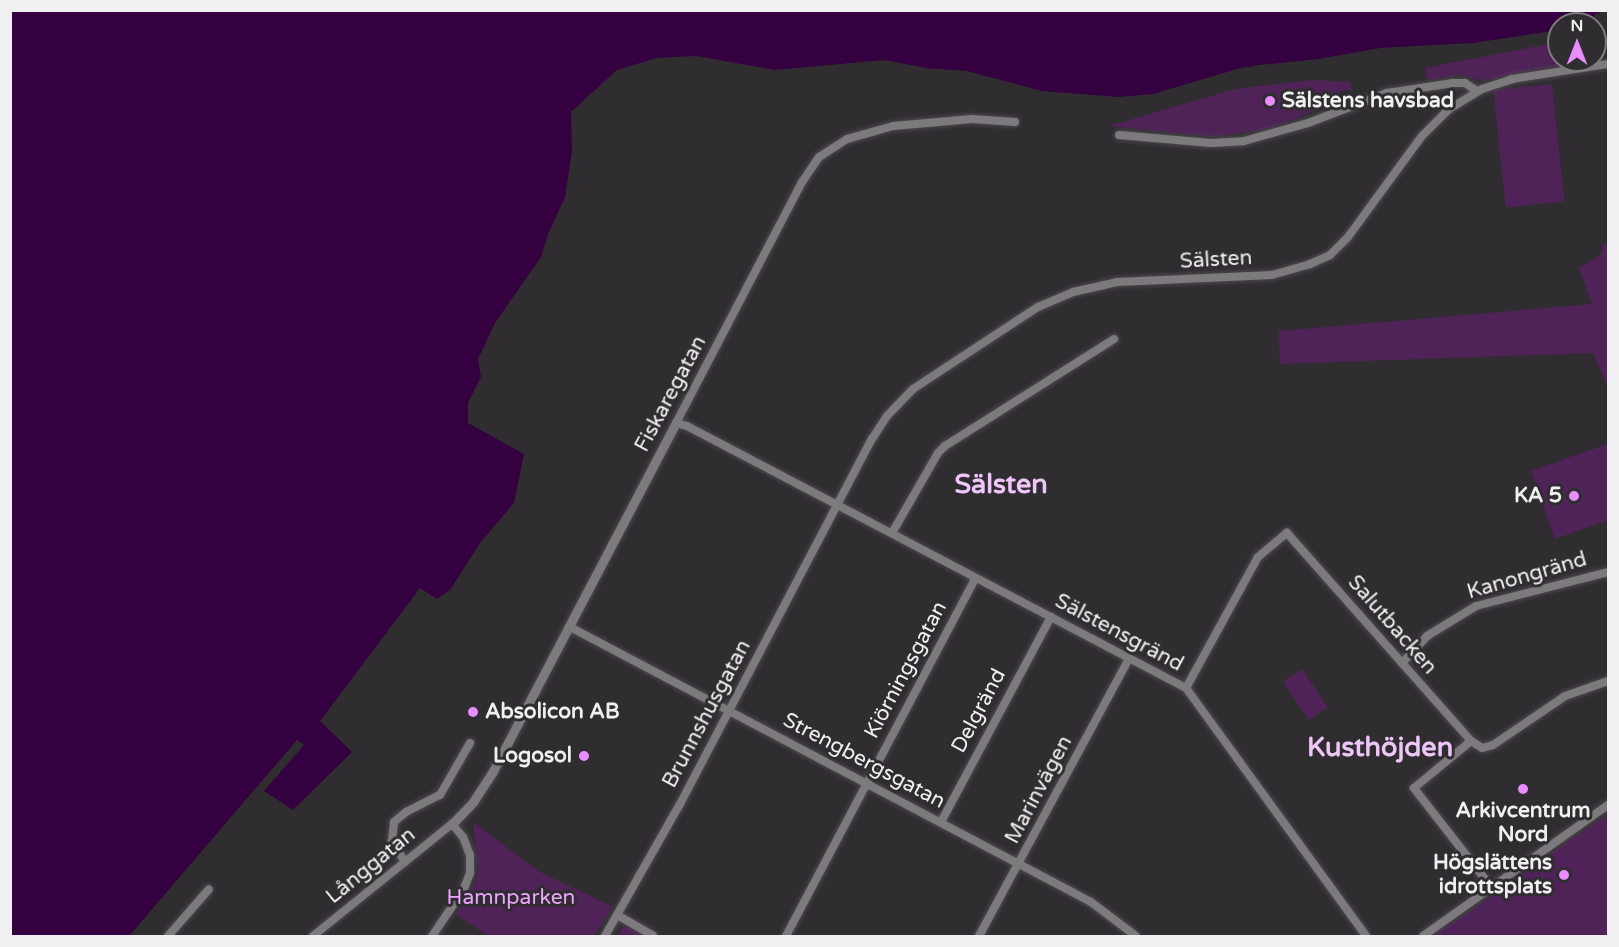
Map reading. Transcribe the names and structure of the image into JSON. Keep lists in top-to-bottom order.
{
  "streets": {
    "street": [
      "Sälsten",
      "Fiskaregatan",
      "Kanongränd",
      "Salutbacken",
      "Sälstensgränd",
      "Kiörningsgatan",
      "Delgränd",
      "Brunnshusgatan",
      "Strengbergsgatan",
      "Marinvägen",
      "Långgatan"
    ]
  },
  "crossings": [
    ["Sälsten", "Sälstensgränd"],
    ["Sälsten", "Brunnshusgatan"],
    ["Fiskaregatan", "Sälstensgränd"],
    ["Fiskaregatan", "Strengbergsgatan"],
    ["Fiskaregatan", "Långgatan"],
    ["Kanongränd", "Salutbacken"],
    ["Salutbacken", "Sälstensgränd"],
    ["Sälstensgränd", "Kiörningsgatan"],
    ["Sälstensgränd", "Delgränd"],
    ["Sälstensgränd", "Brunnshusgatan"],
    ["Sälstensgränd", "Marinvägen"],
    ["Kiörningsgatan", "Strengbergsgatan"],
    ["Delgränd", "Strengbergsgatan"],
    ["Brunnshusgatan", "Strengbergsgatan"],
    ["Strengbergsgatan", "Marinvägen"]
  ],
  "districts": ["Sälsten", "Kusthöjden"],
  "parks": ["Hamnparken"],
  "places": [
    "Sälstens havsbad",
    "KA 5",
    "Absolicon AB",
    "Logosol",
    "Arkivcentrum Nord",
    "Högslättens idrottsplats"
  ],
  "north": "top"
}
